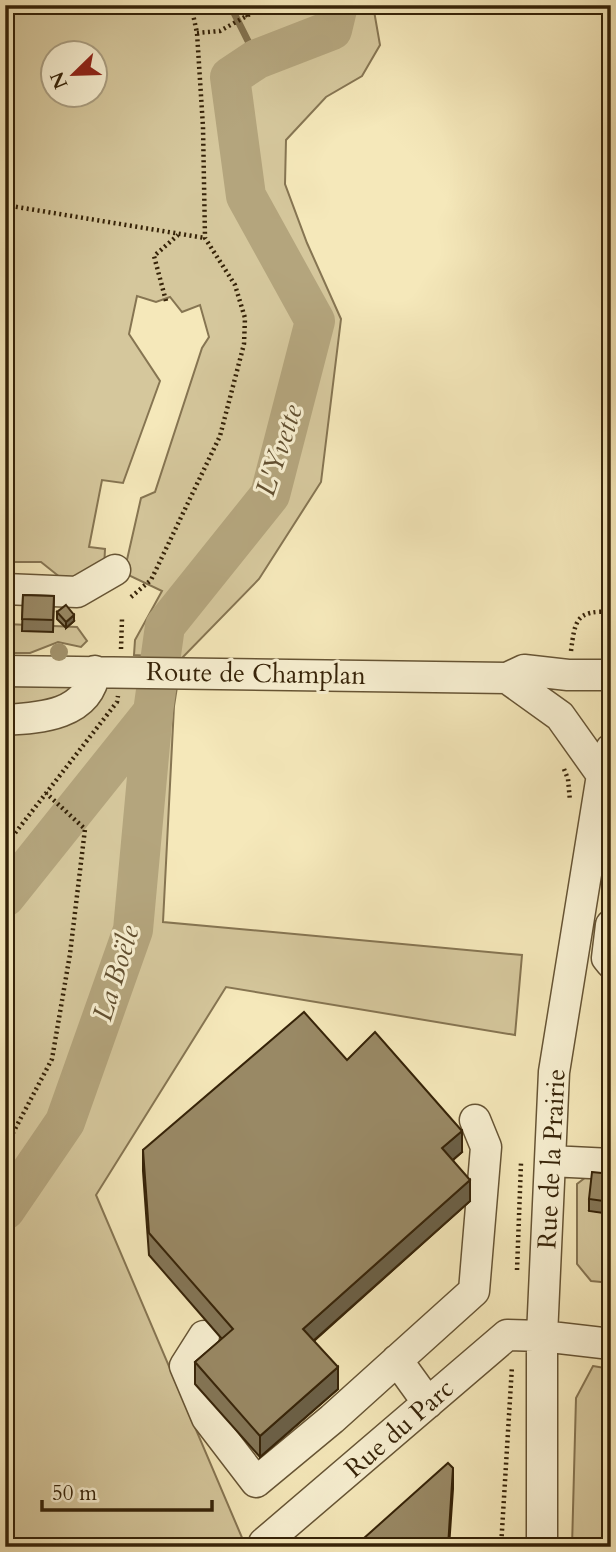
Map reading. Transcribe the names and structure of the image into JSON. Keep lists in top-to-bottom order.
{
  "streets": {
    "street": ["Route de Champlan", "Rue de la Prairie", "Rue du Parc"]
  },
  "crossings": [
    ["Rue de la Prairie", "Rue du Parc"]
  ],
  "water": ["L'Yvette", "La Boële"],
  "scale_bar": "50 m",
  "north": "bottom left"
}
